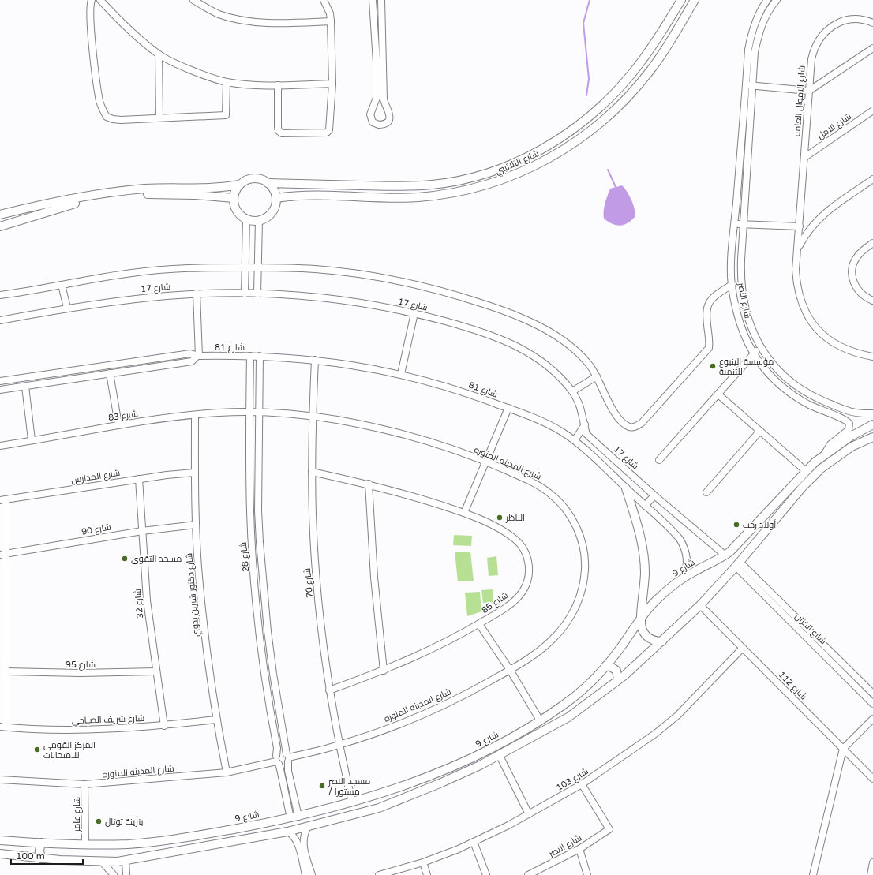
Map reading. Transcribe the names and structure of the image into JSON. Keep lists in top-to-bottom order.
{
  "streets": {
    "main road": ["شارع التلاتيني", "شارع 9"],
    "street": [
      "شارع الاموال العامه",
      "شارع الامل",
      "شارع 17",
      "شارع النصر",
      "شارع 81",
      "شارع 83",
      "شارع المدينه المنوره",
      "شارع المدارس",
      "شارع 90",
      "شارع 28",
      "شارع 70",
      "شارع دكتور شيرين بدوي",
      "شارع 85",
      "شارع 32",
      "شارع الخزان",
      "شارع 95",
      "شارع 112",
      "شارع شريف الصباحي",
      "شارع 103",
      "شارع عامر"
    ]
  },
  "crossings": [
    ["شارع الاموال العامه", "شارع الامل"],
    ["شارع 17", "شارع 9"],
    ["شارع النصر", "شارع 103"],
    ["شارع 81", "شارع 28"],
    ["شارع 81", "شارع 9"],
    ["شارع 81", "شارع 70"],
    ["شارع 83", "شارع المدينه المنوره"],
    ["شارع 83", "شارع 28"],
    ["شارع 83", "شارع دكتور شيرين بدوي"],
    ["شارع المدينه المنوره", "شارع 28"],
    ["شارع المدينه المنوره", "شارع 70"],
    ["شارع المدينه المنوره", "شارع دكتور شيرين بدوي"],
    ["شارع المدينه المنوره", "شارع عامر"],
    ["شارع المدارس", "شارع دكتور شيرين بدوي"],
    ["شارع المدارس", "شارع 32"],
    ["شارع 90", "شارع دكتور شيرين بدوي"],
    ["شارع 90", "شارع 32"],
    ["شارع 28", "شارع 9"],
    ["شارع 9", "شارع 70"],
    ["شارع 9", "شارع عامر"],
    ["شارع 70", "شارع 85"],
    ["شارع دكتور شيرين بدوي", "شارع شريف الصباحي"],
    ["شارع 32", "شارع 95"],
    ["شارع 32", "شارع شريف الصباحي"],
    ["شارع 112", "شارع 103"]
  ],
  "places": [
    "مؤسسة الينبوع للتنمية",
    "الناظر",
    "أولاد رجب",
    "مسجد التقوى",
    "المركز القومى للامتحانات",
    "مسجد النصر / مستورا",
    "بنزينة توتال"
  ],
  "scale_bar": "100 m"
}
